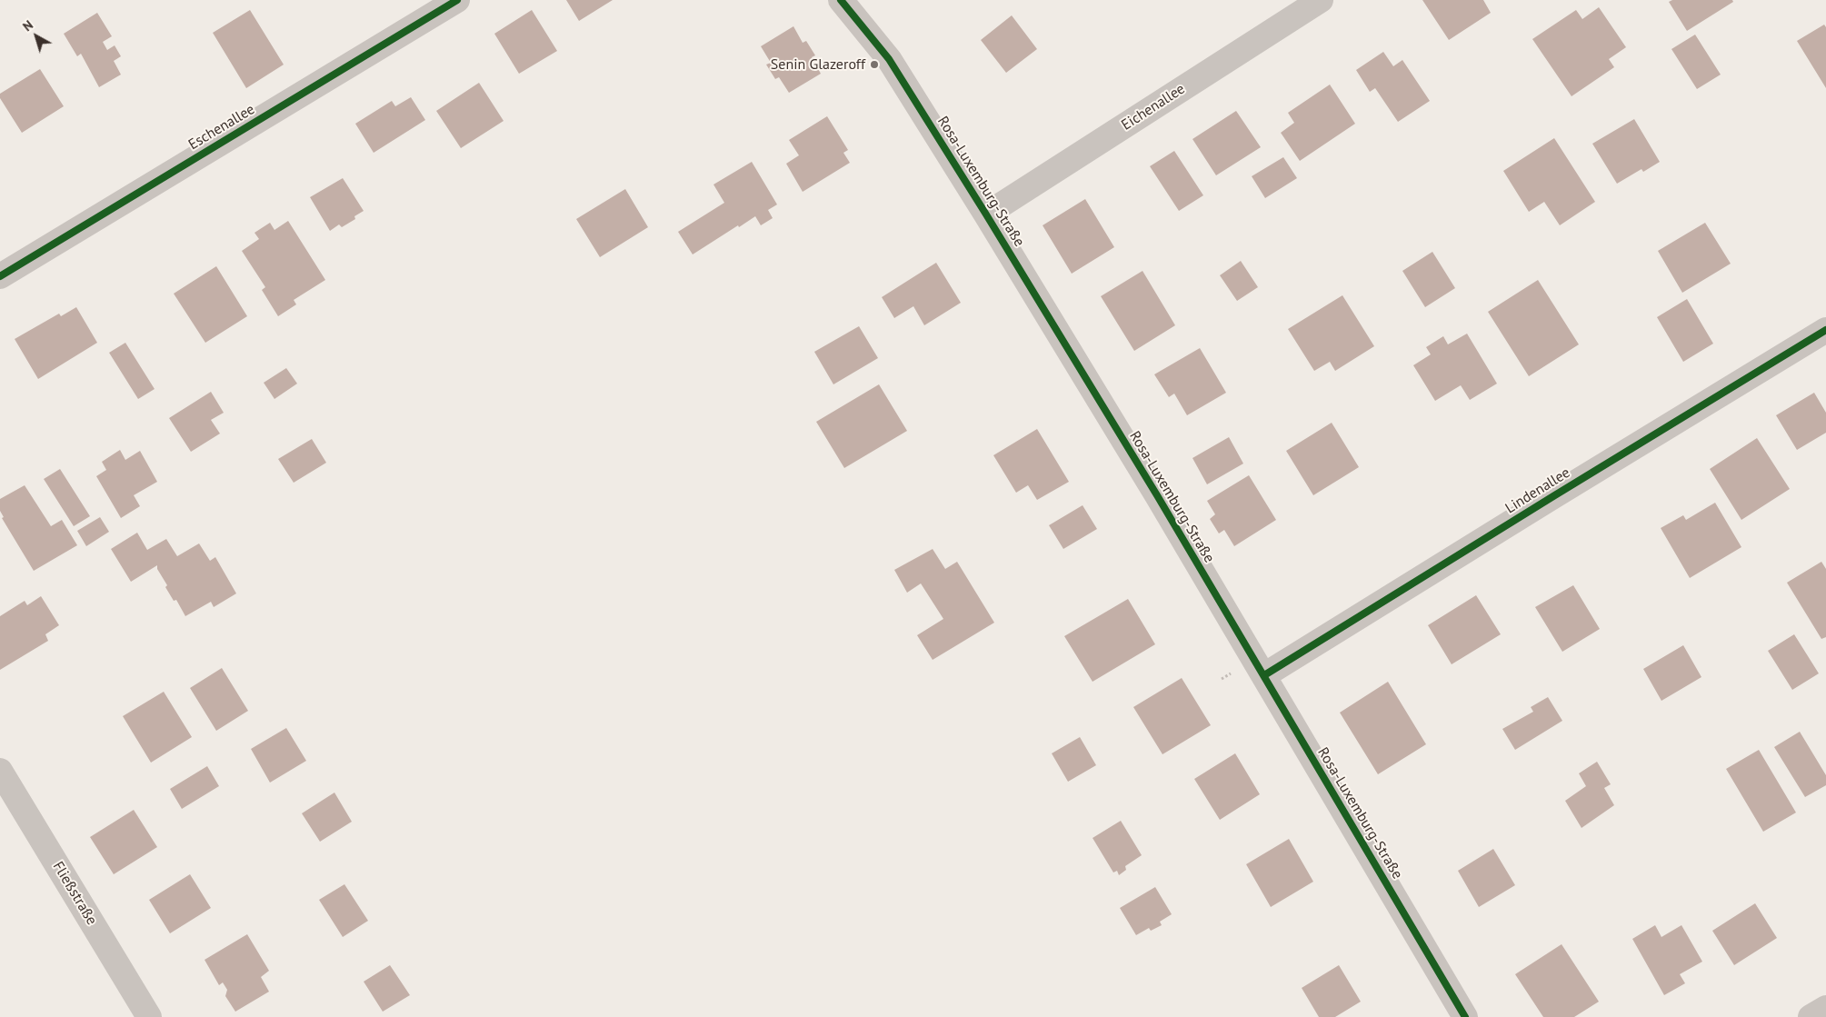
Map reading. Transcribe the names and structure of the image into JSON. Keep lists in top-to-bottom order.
{
  "streets": {
    "street": [
      "Eichenallee",
      "Eschenallee",
      "Rosa-Luxemburg-Straße",
      "Lindenallee",
      "Fließstraße"
    ]
  },
  "crossings": [
    ["Eichenallee", "Rosa-Luxemburg-Straße"],
    ["Rosa-Luxemburg-Straße", "Lindenallee"]
  ],
  "places": ["Senin Glazeroff"],
  "north": "top left"
}
